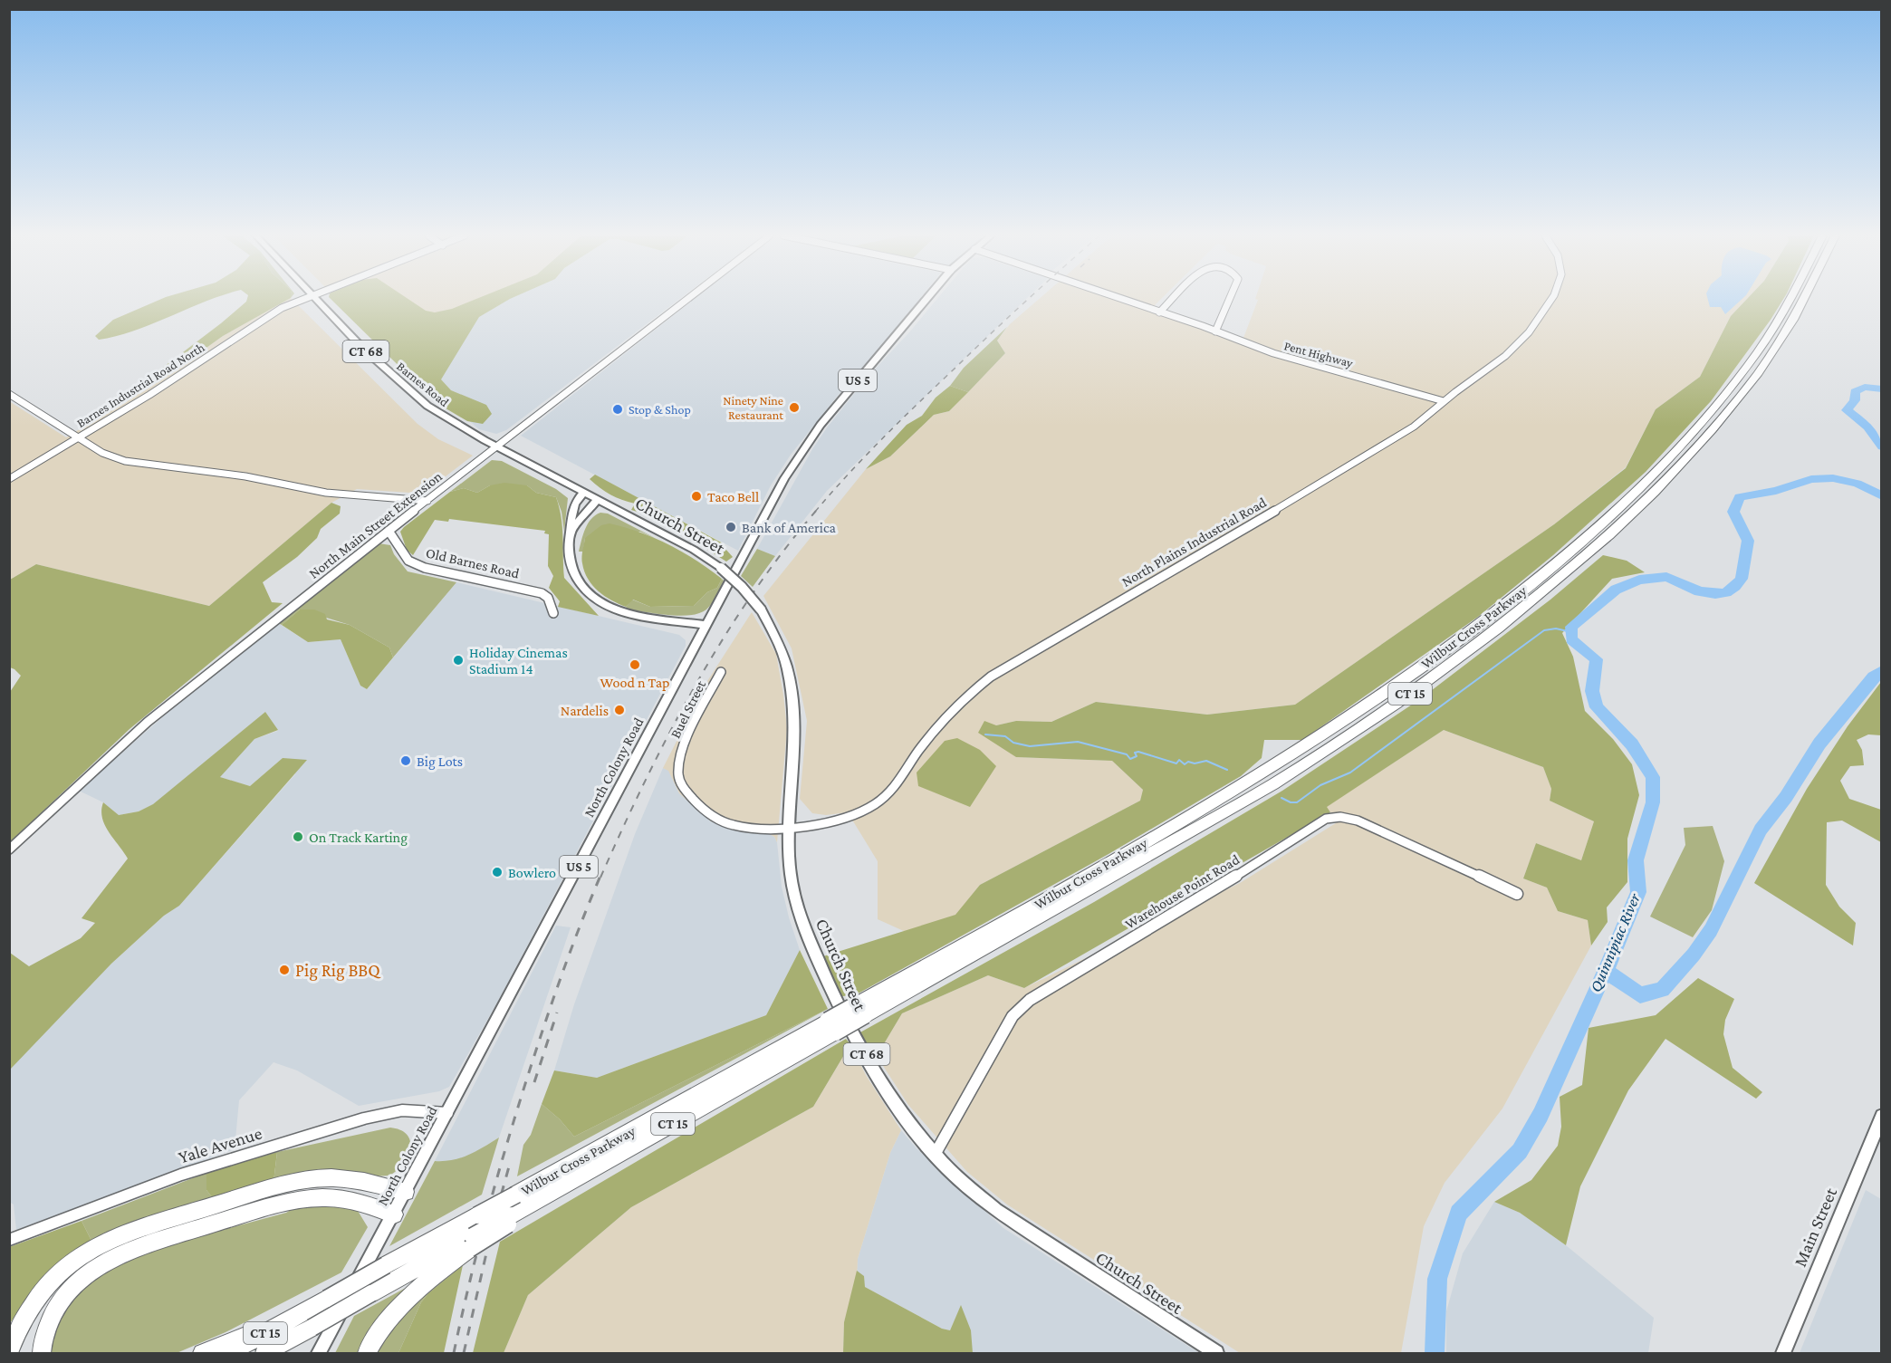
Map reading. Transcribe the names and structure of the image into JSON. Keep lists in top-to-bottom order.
{
  "streets": {
    "highway": ["Wilbur Cross Parkway", "CT 15"],
    "main road": [
      "CT 68",
      "US 5",
      "Barnes Road",
      "Church Street",
      "North Colony Road",
      "Main Street"
    ],
    "street": [
      "Pent Highway",
      "Barnes Industrial Road North",
      "North Main Street Extension",
      "North Plains Industrial Road",
      "Old Barnes Road",
      "Buel Street",
      "Warehouse Point Road",
      "Yale Avenue"
    ]
  },
  "crossings": [
    ["Pent Highway", "North Plains Industrial Road"],
    ["Barnes Road", "North Main Street Extension"],
    ["Barnes Road", "Church Street"],
    ["North Main Street Extension", "Old Barnes Road"],
    ["Church Street", "North Plains Industrial Road"],
    ["Church Street", "Warehouse Point Road"],
    ["North Plains Industrial Road", "Buel Street"],
    ["North Colony Road", "Yale Avenue"]
  ],
  "water": ["Quinnipiac River"],
  "places": [
    "Ninety Nine Restaurant",
    "Stop & Shop",
    "Taco Bell",
    "Bank of America",
    "Holiday Cinemas Stadium 14",
    "Wood n Tap",
    "Nardelis",
    "Big Lots",
    "On Track Karting",
    "Bowlero",
    "Pig Rig BBQ"
  ]
}
